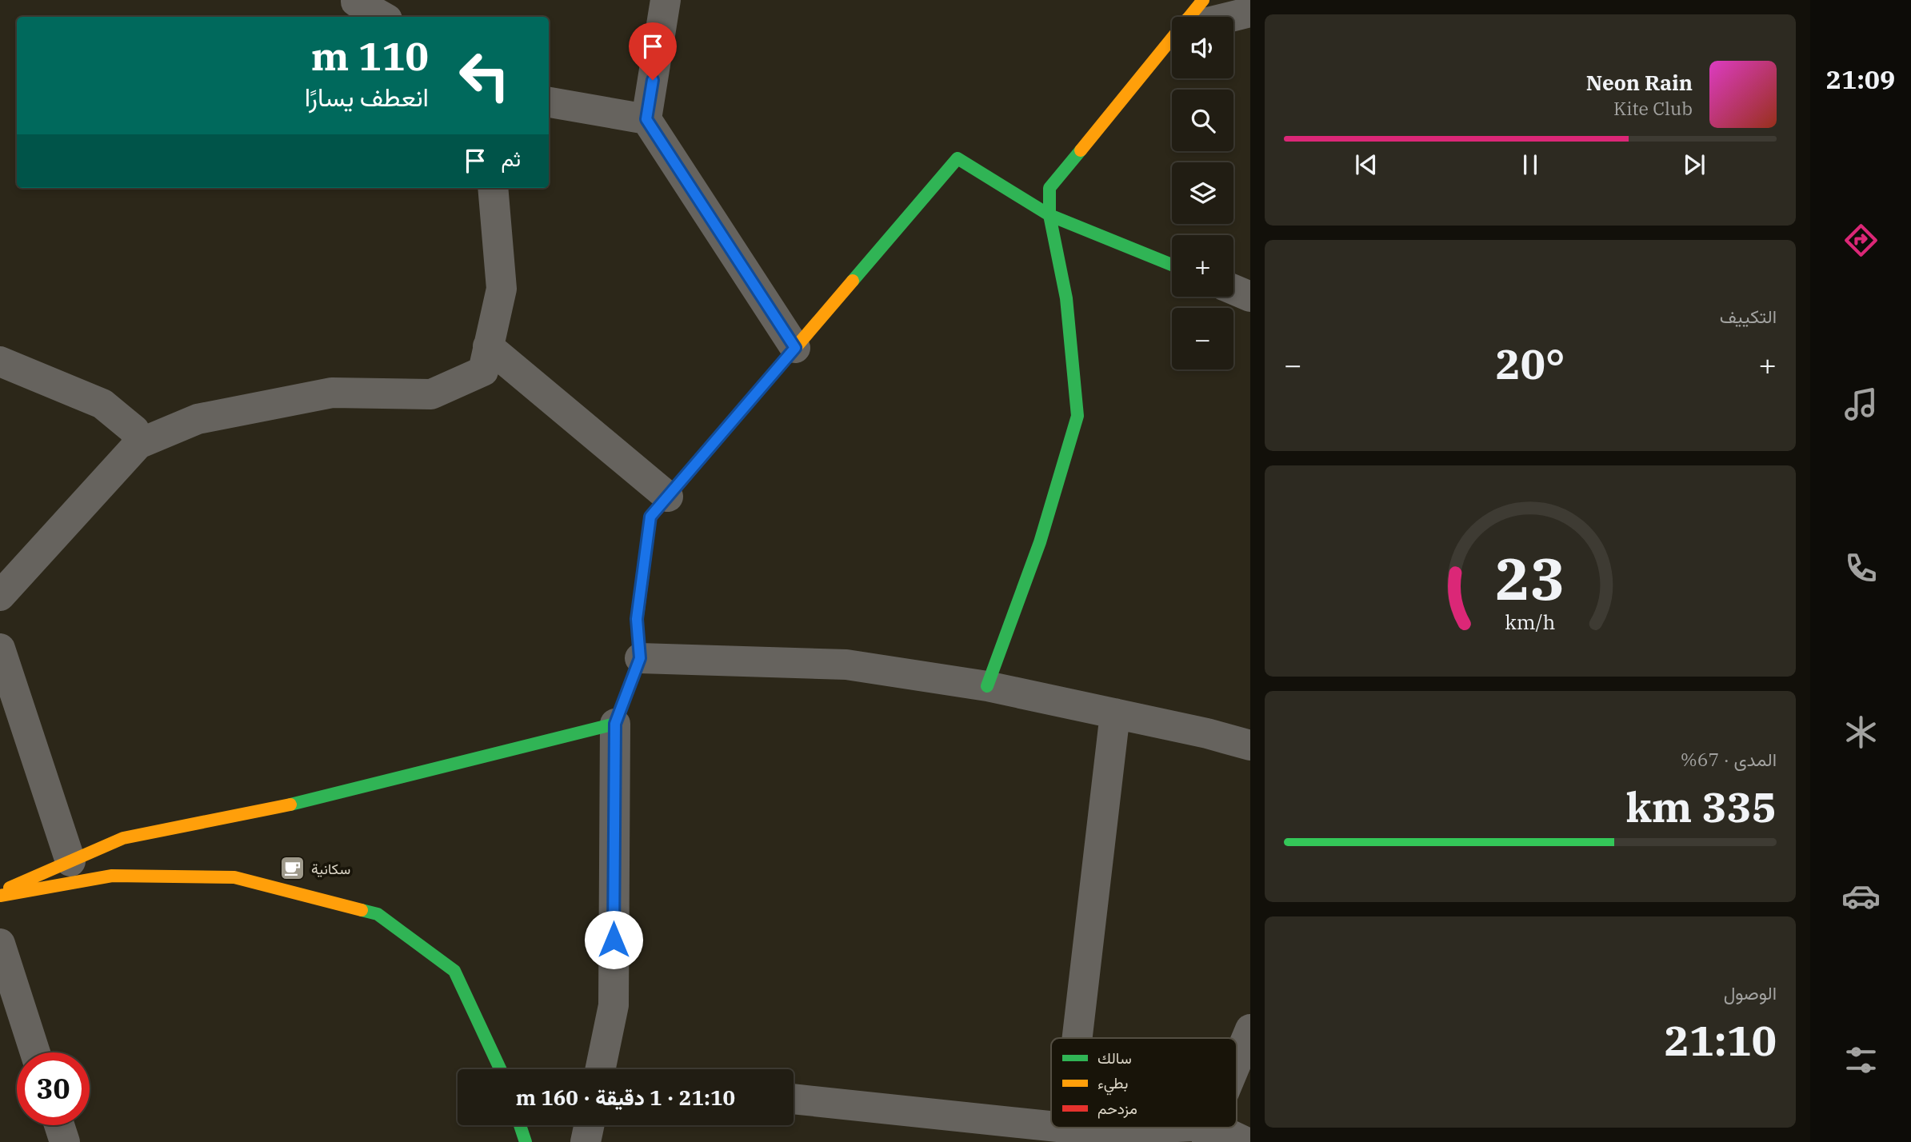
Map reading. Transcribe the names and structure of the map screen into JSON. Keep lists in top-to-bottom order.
{
  "places": {
    "cafe": ["سكانية"]
  },
  "legend": ["سالك", "بطيء", "مزدحم"],
  "page": {
    "tabs": "21:09",
    "map_buttons": ["+", "−"],
    "turn": ["110 m", "انعطف يسارًا"],
    "song": ["Neon Rain", "Kite Club"],
    "then": "ثم",
    "tile": [
      "التكييف",
      ["المدى · 67%", "335 km"],
      ["الوصول", "21:10"]
    ],
    "heat": ["−", "20°", "+"],
    "limit": "30",
    "trip": "21:10 · 1 دقيقة · 160 m",
    "gauge": ["23", "km/h"]
  }
}
